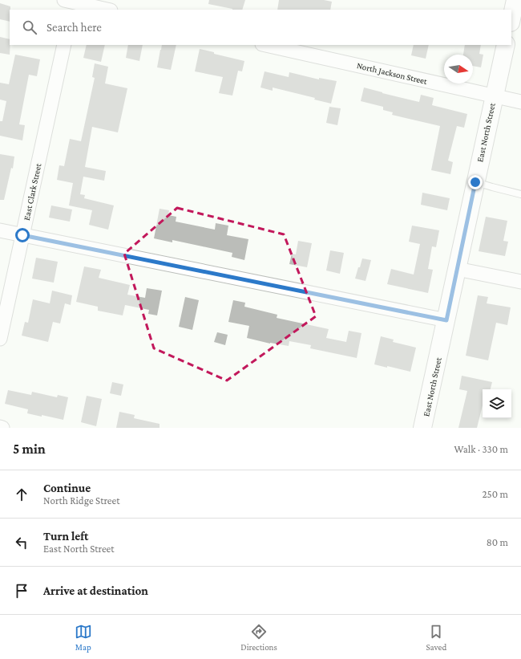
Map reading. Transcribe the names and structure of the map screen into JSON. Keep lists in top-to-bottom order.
{
  "streets": {
    "street": ["North Jackson Street", "East North Street", "East Clark Street"]
  },
  "crossings": [
    ["North Jackson Street", "East North Street"]
  ],
  "north": "right",
  "page": {
    "search": "Search here",
    "heading": ["5 min", "Walk · 330 m"],
    "list": [
      ["Continue", "North Ridge Street", "250 m"],
      ["Turn left", "East North Street", "80 m"],
      "Arrive at destination"
    ],
    "nav": ["Map", "Directions", "Saved"]
  }
}
